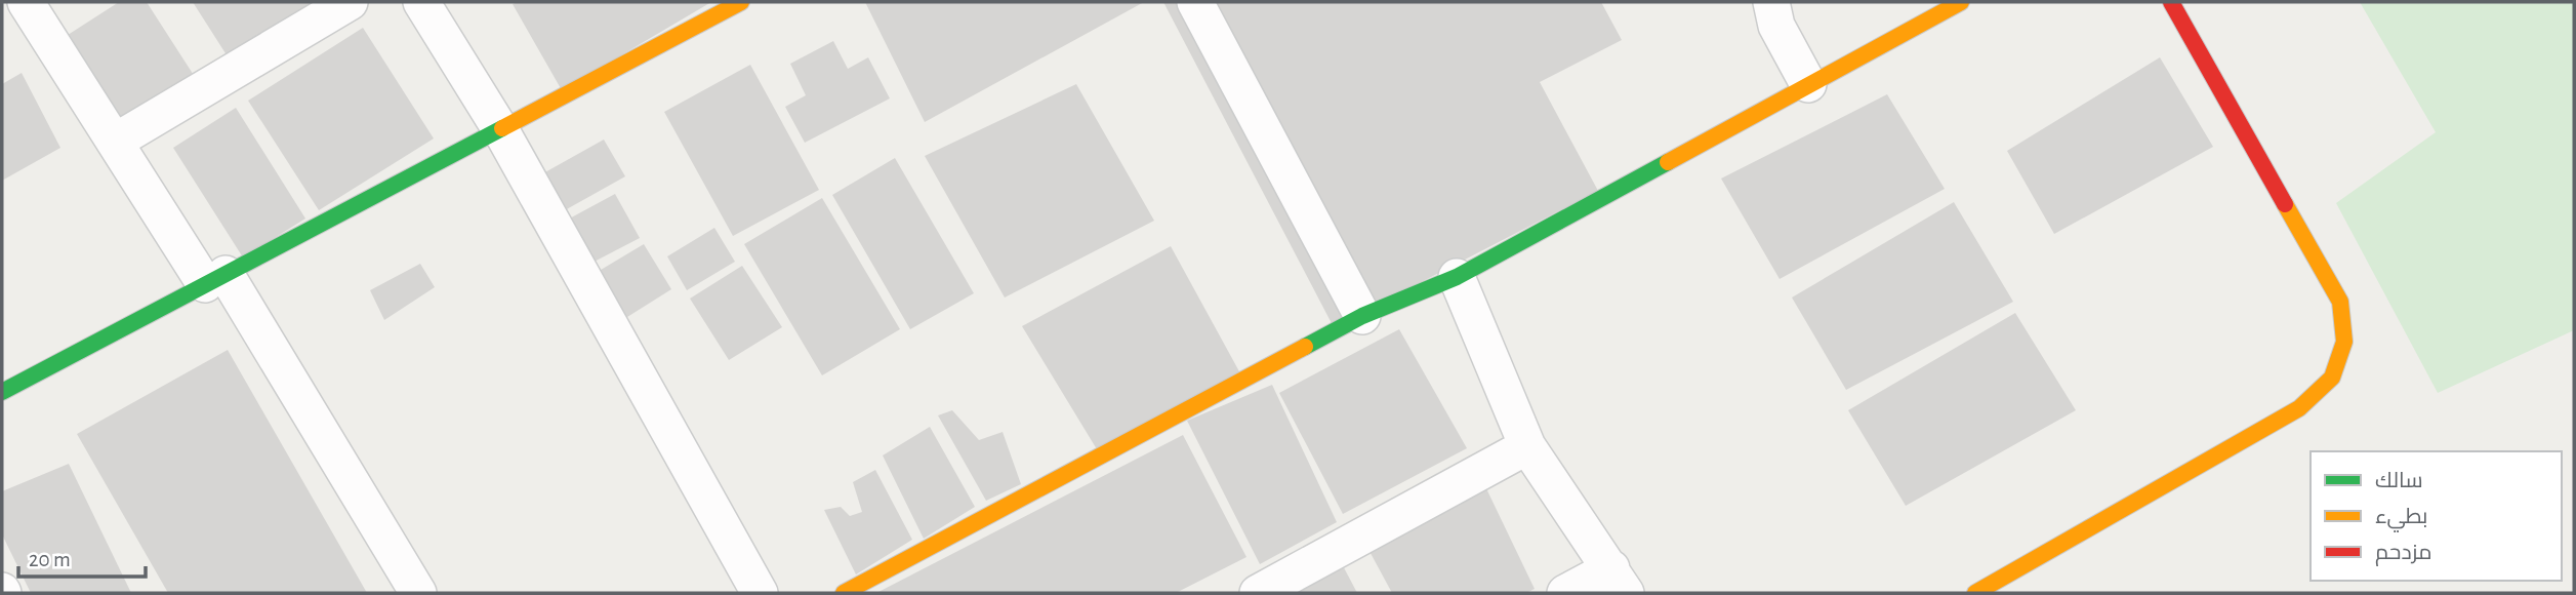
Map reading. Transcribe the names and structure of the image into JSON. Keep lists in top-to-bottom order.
{
  "legend": ["سالك", "بطيء", "مزدحم"],
  "scale_bar": "20 m"
}
